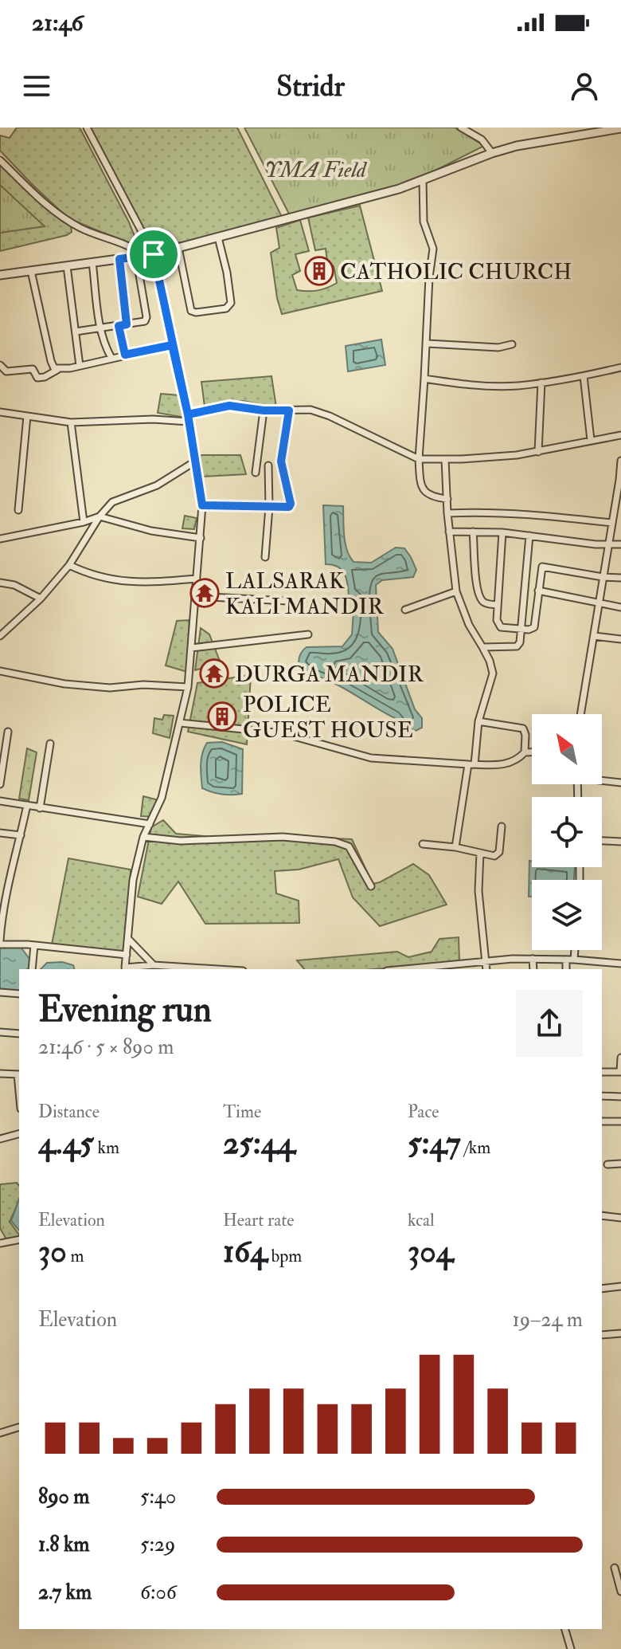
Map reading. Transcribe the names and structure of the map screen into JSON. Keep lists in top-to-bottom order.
{
  "parks": ["YMA Field"],
  "places": {
    "building": ["CATHOLIC CHURCH", "POLICE GUEST HOUSE"],
    "temple": ["LALSARAK KALI MANDIR", "DURGA MANDIR"]
  },
  "north": "top left",
  "page": {
    "status": "21:46",
    "header": "Stridr",
    "heading": ["Evening run", "21:46 · 5 × 890 m"],
    "stats": [
      ["Distance", "4.45 km"],
      ["Time", "25:44"],
      ["Pace", "5:47 /km"],
      ["Elevation", "30 m"],
      ["Heart rate", "164 bpm"],
      ["kcal", "304"]
    ],
    "chart": ["Elevation", "19–24 m"],
    "list": [
      {
        "name": "890 m",
        "note": "5:40"
      },
      {
        "name": "1.8 km",
        "note": "5:29"
      },
      {
        "name": "2.7 km",
        "note": "6:06"
      }
    ]
  }
}
